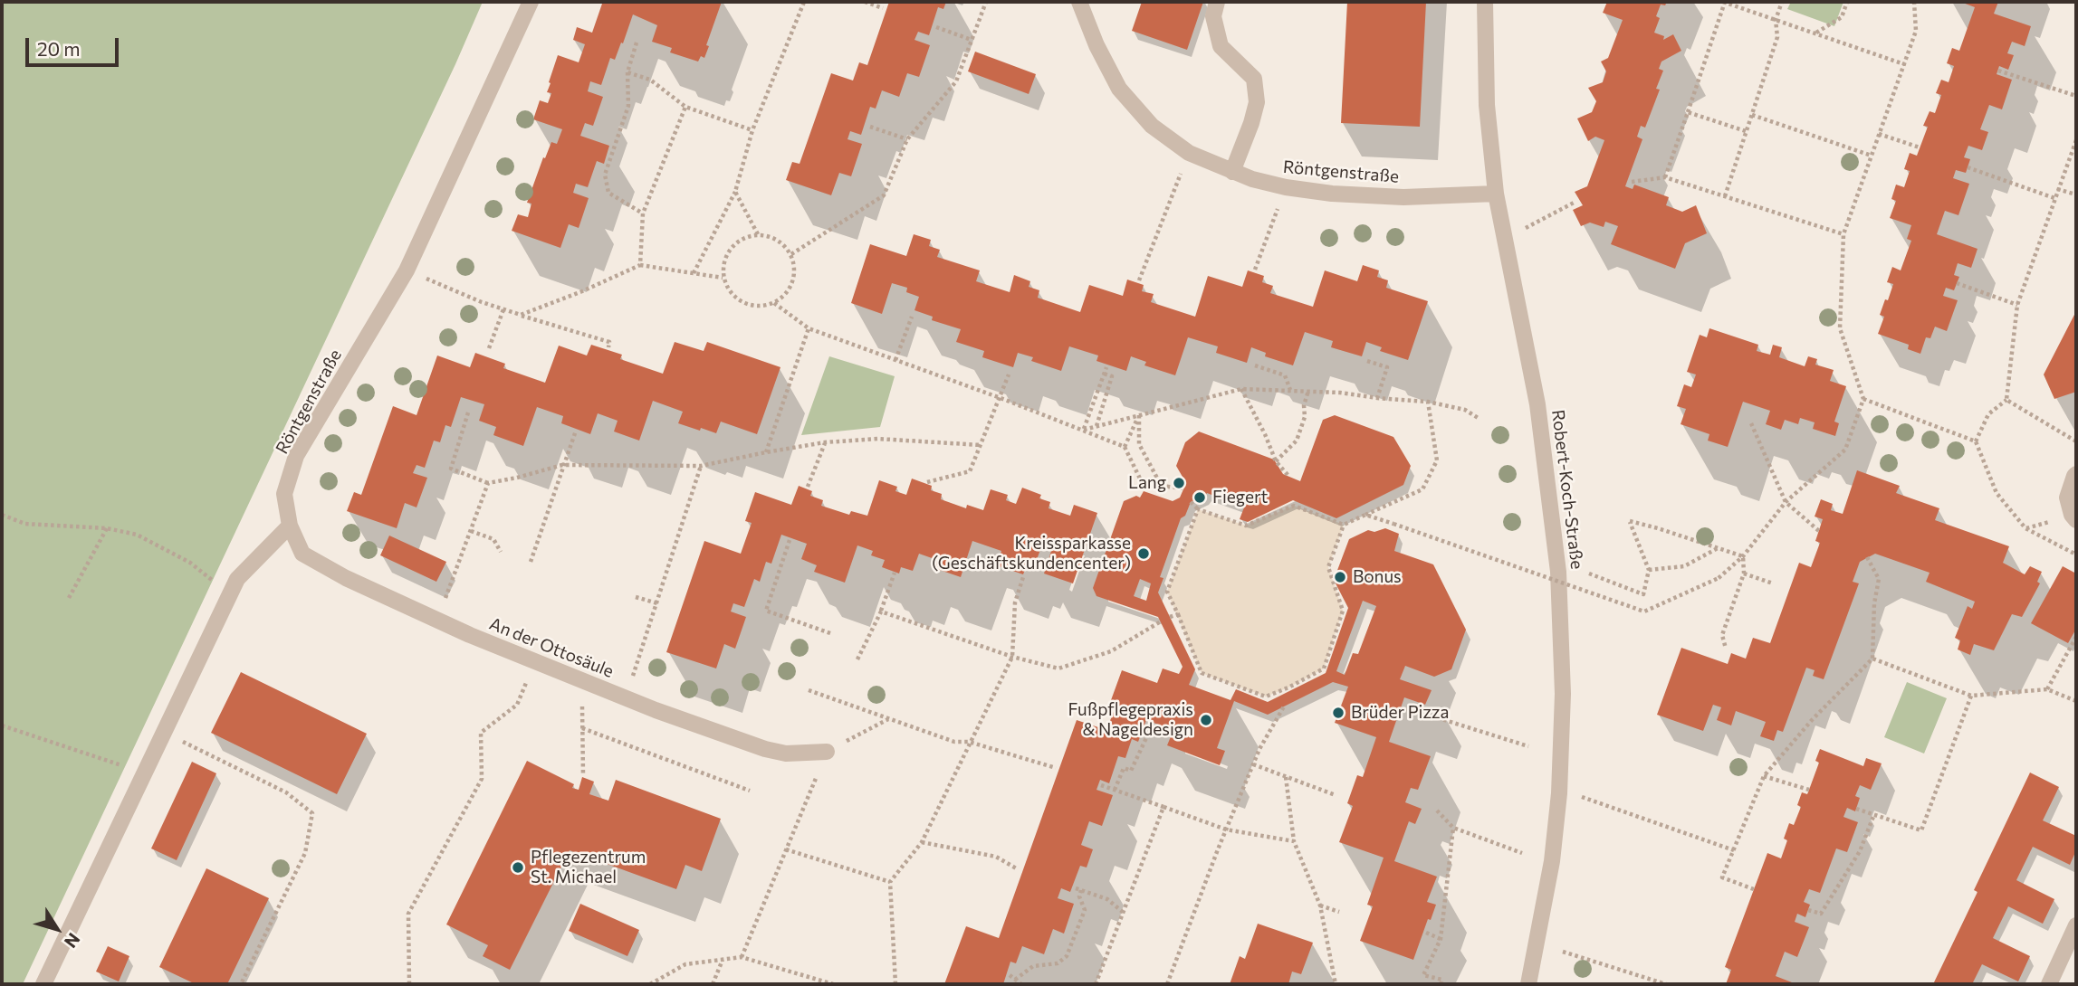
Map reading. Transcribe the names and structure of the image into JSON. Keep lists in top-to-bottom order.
{
  "streets": {
    "street": ["Röntgenstraße", "Robert-Koch-Straße", "An der Ottosäule"]
  },
  "crossings": [
    ["Röntgenstraße", "Robert-Koch-Straße"],
    ["Röntgenstraße", "An der Ottosäule"]
  ],
  "places": [
    "Lang",
    "Fiegert",
    "Kreissparkasse (Geschäftskundencenter)",
    "Bonus",
    "Brüder Pizza",
    "Fußpflegepraxis & Nageldesign",
    "Pflegezentrum St. Michael"
  ],
  "scale_bar": "20 m",
  "north": "bottom right"
}
